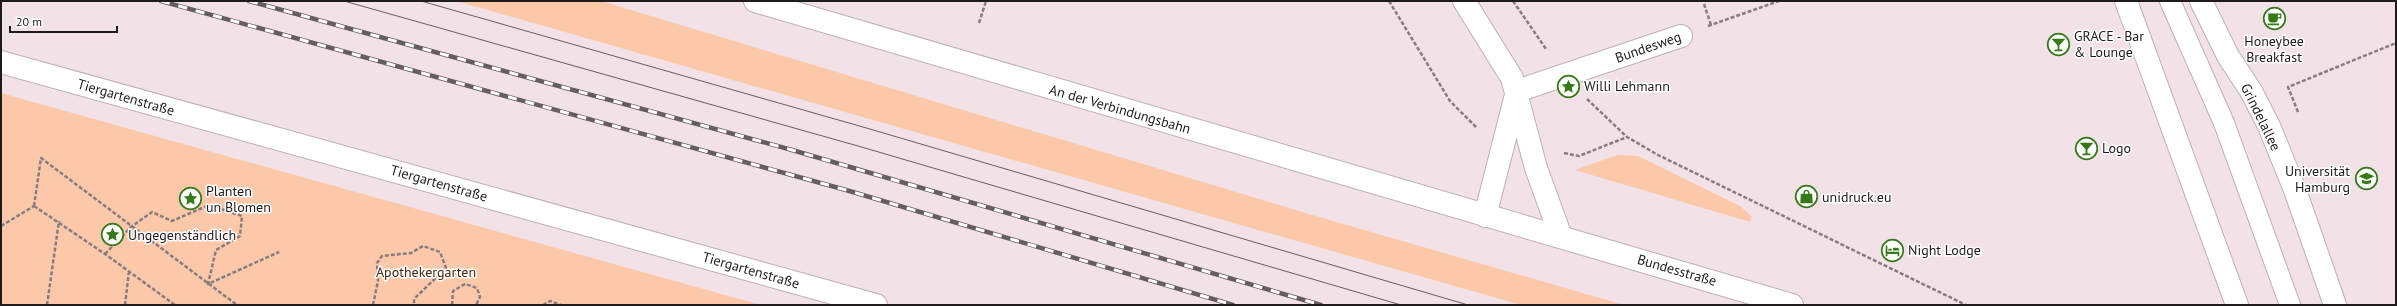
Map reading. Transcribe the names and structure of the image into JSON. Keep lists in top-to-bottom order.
{
  "streets": {
    "main road": [
      "Bundesweg",
      "Tiergartenstraße",
      "An der Verbindungsbahn",
      "Grindelallee",
      "Bundesstraße"
    ]
  },
  "crossings": [
    ["An der Verbindungsbahn", "Bundesstraße"]
  ],
  "parks": ["Apothekergarten"],
  "places": {
    "cafe": ["Honeybee Breakfast"],
    "bar": ["GRACE - Bar & Lounge", "Logo"],
    "place": ["Willi Lehmann", "Planten un Blomen", "Ungegenständlich"],
    "school or university": ["Universität Hamburg"],
    "shop": ["unidruck.eu"],
    "hotel": ["Night Lodge"]
  },
  "scale_bar": "20 m"
}
